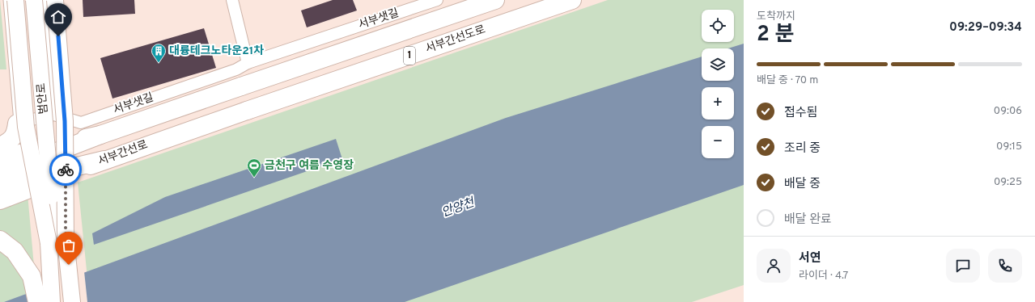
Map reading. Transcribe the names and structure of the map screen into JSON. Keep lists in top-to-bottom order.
{
  "streets": {
    "main road": [
      "서부간선도로",
      "1",
      "범안로",
      "서부간선로"
    ],
    "street": ["서부샛길"]
  },
  "crossings": [
    ["서부간선도로", "서부간선로"]
  ],
  "water": ["안양천"],
  "places": {
    "building": ["대륭테크노타운21차"],
    "sports": ["금천구 여름 수영장"]
  },
  "page": {
    "heading": ["2 분", "도착까지", "09:29–09:34"],
    "panel": ["서연", "라이더 · 4.7"],
    "map_buttons": ["+", "−"],
    "bar": "배달 중 · 70 m",
    "list": [
      ["접수됨", "09:06"],
      ["조리 중", "09:15"],
      ["배달 중", "09:25"],
      "배달 완료"
    ]
  }
}
